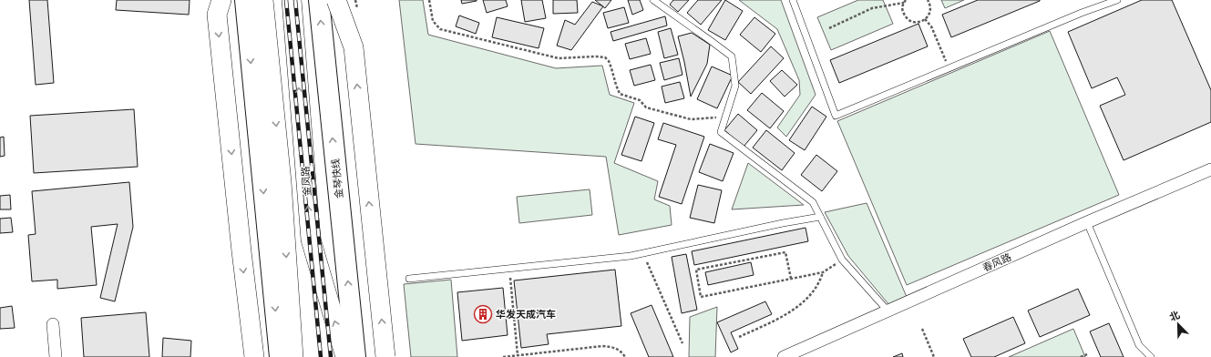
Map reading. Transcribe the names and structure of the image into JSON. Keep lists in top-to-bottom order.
{
  "streets": {
    "highway": ["金琴快线"],
    "main road": ["金凤路"],
    "street": ["春风路"]
  },
  "places": {
    "building": ["华发天成汽车"]
  },
  "north": "top left"
}
